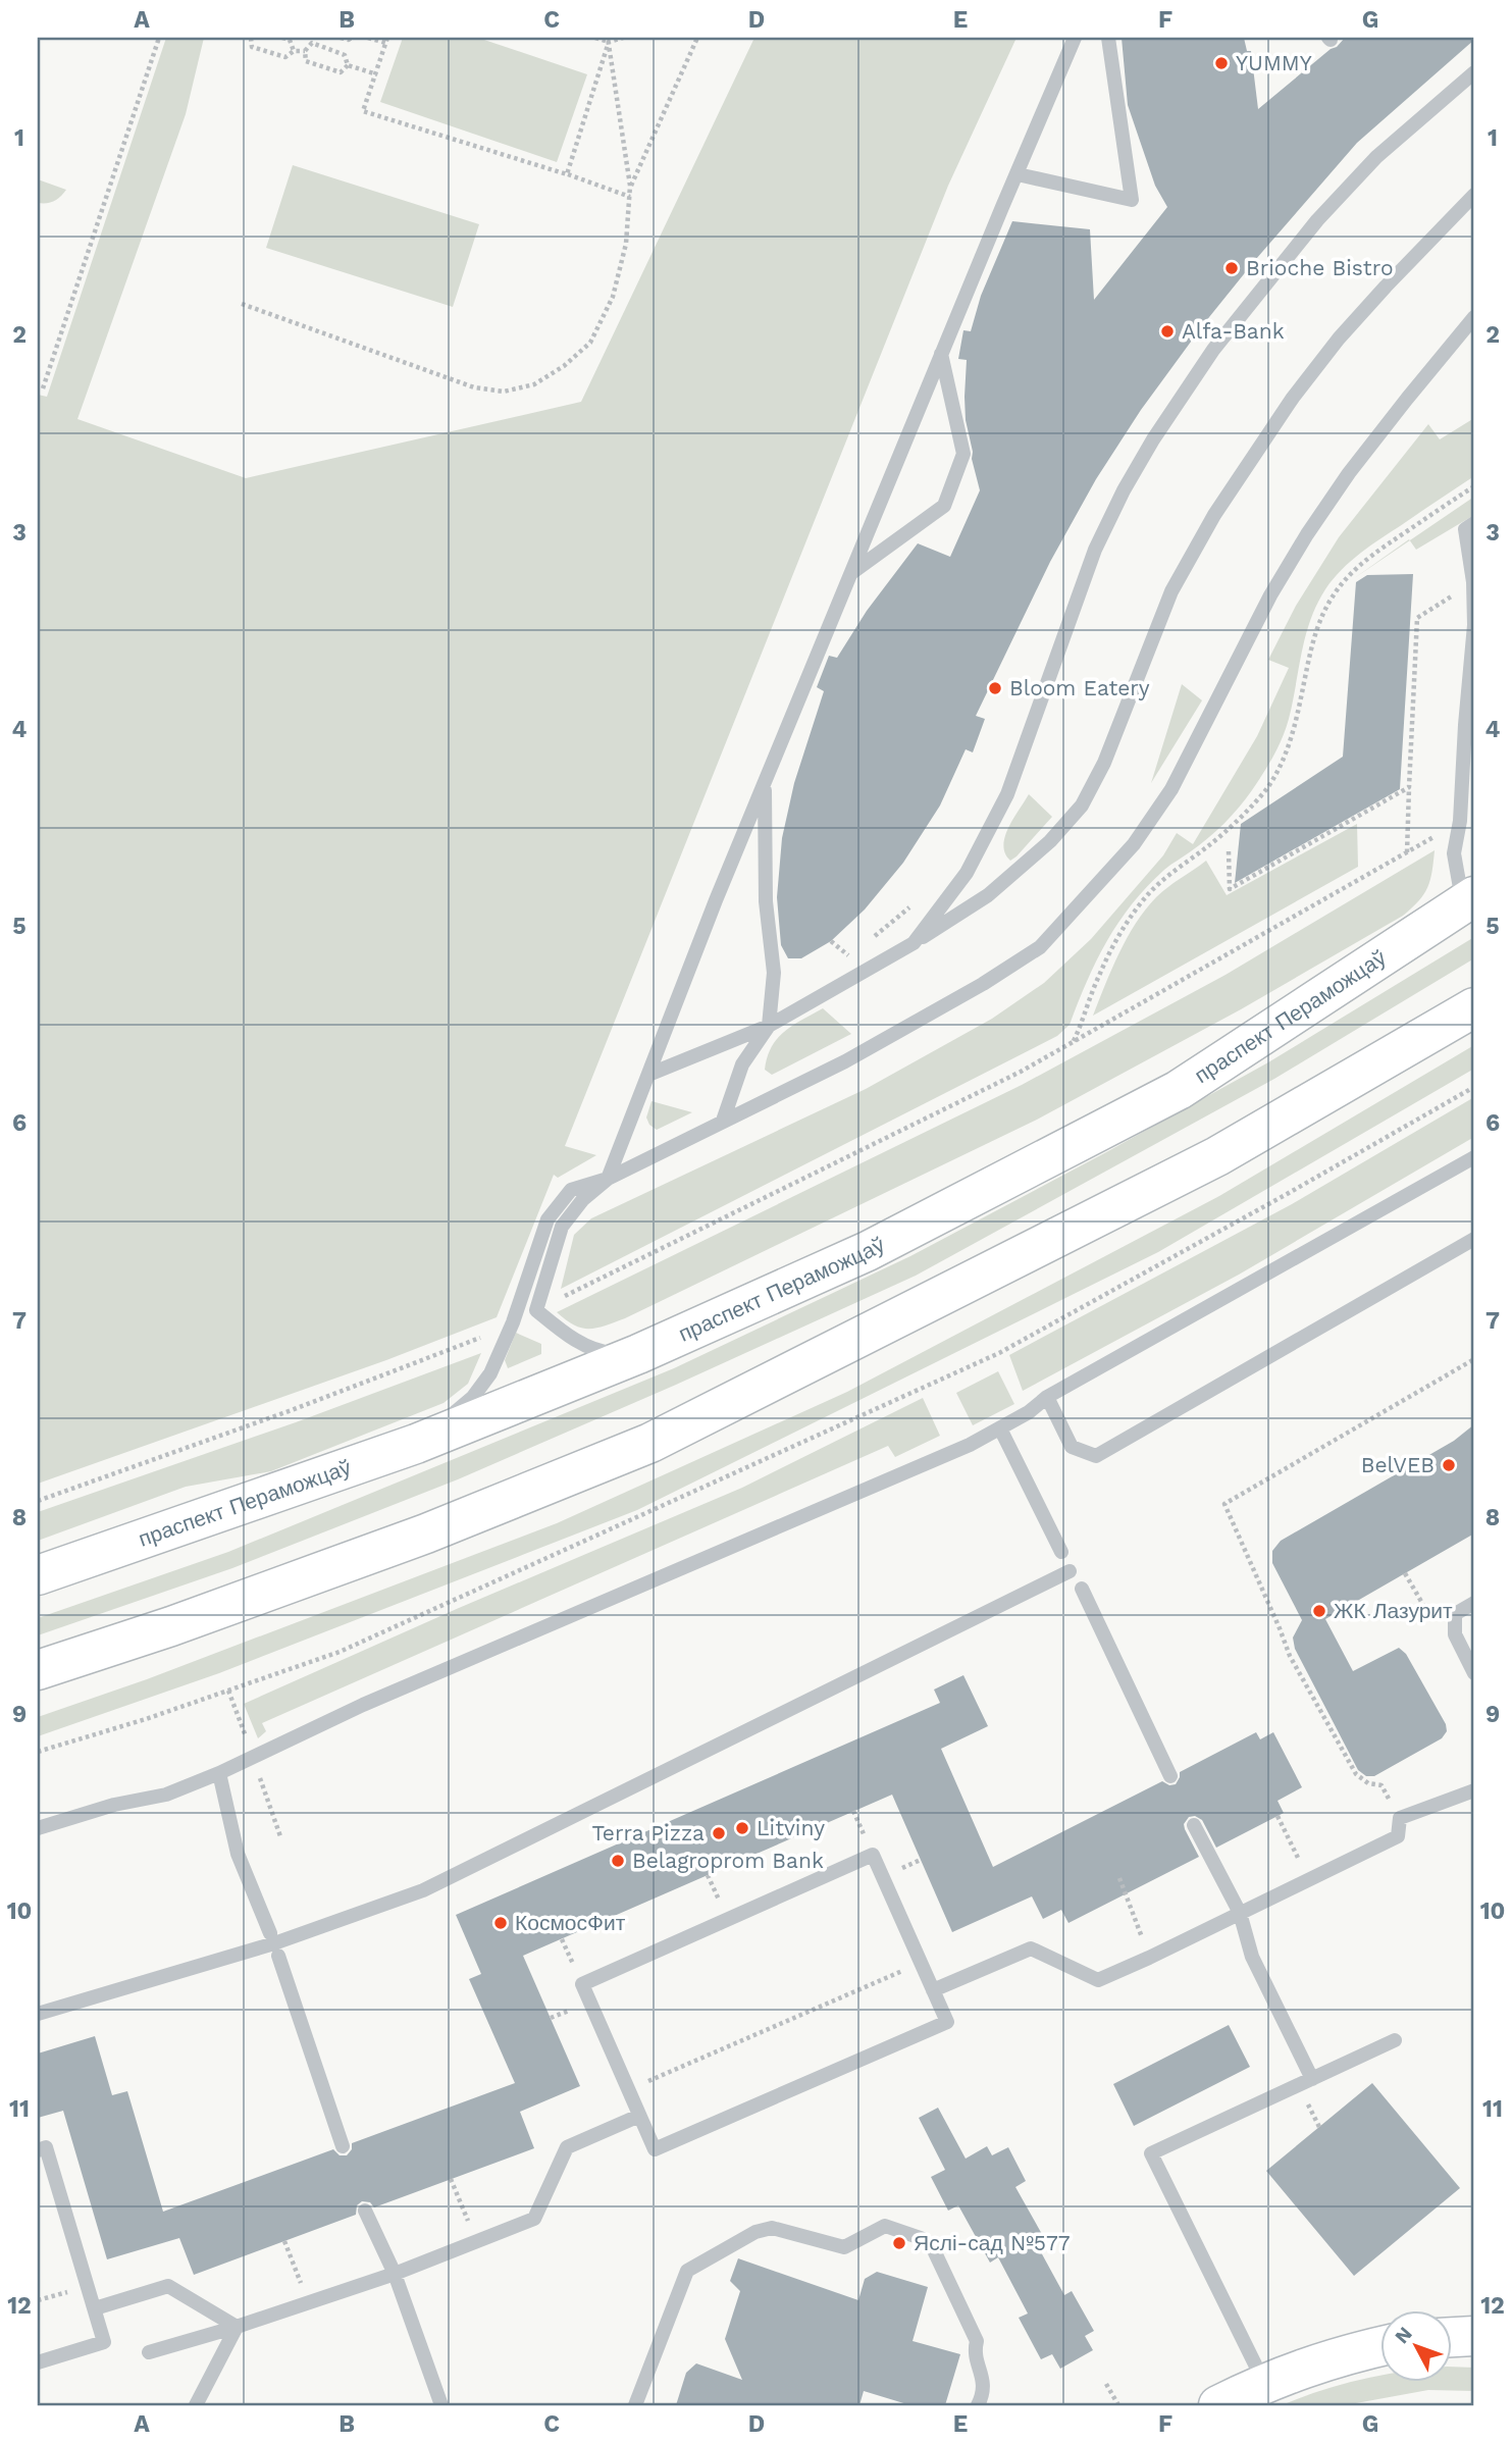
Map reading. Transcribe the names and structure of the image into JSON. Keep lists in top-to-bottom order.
{
  "streets": {
    "main road": ["праспект Пераможцаў"]
  },
  "places": [
    "YUMMY",
    "Brioche Bistro",
    "Alfa-Bank",
    "Bloom Eatery",
    "BelVEB",
    "ЖК Лазурит",
    "Litviny",
    "Terra Pizza",
    "Belagroprom Bank",
    "КосмосФит",
    "Яслі-сад №577"
  ],
  "north": "top left",
  "grid": {
    "columns": [
      "A",
      "B",
      "C",
      "D",
      "E",
      "F",
      "G"
    ],
    "rows": [
      "1",
      "2",
      "3",
      "4",
      "5",
      "6",
      "7",
      "8",
      "9",
      "10",
      "11",
      "12"
    ]
  }
}
